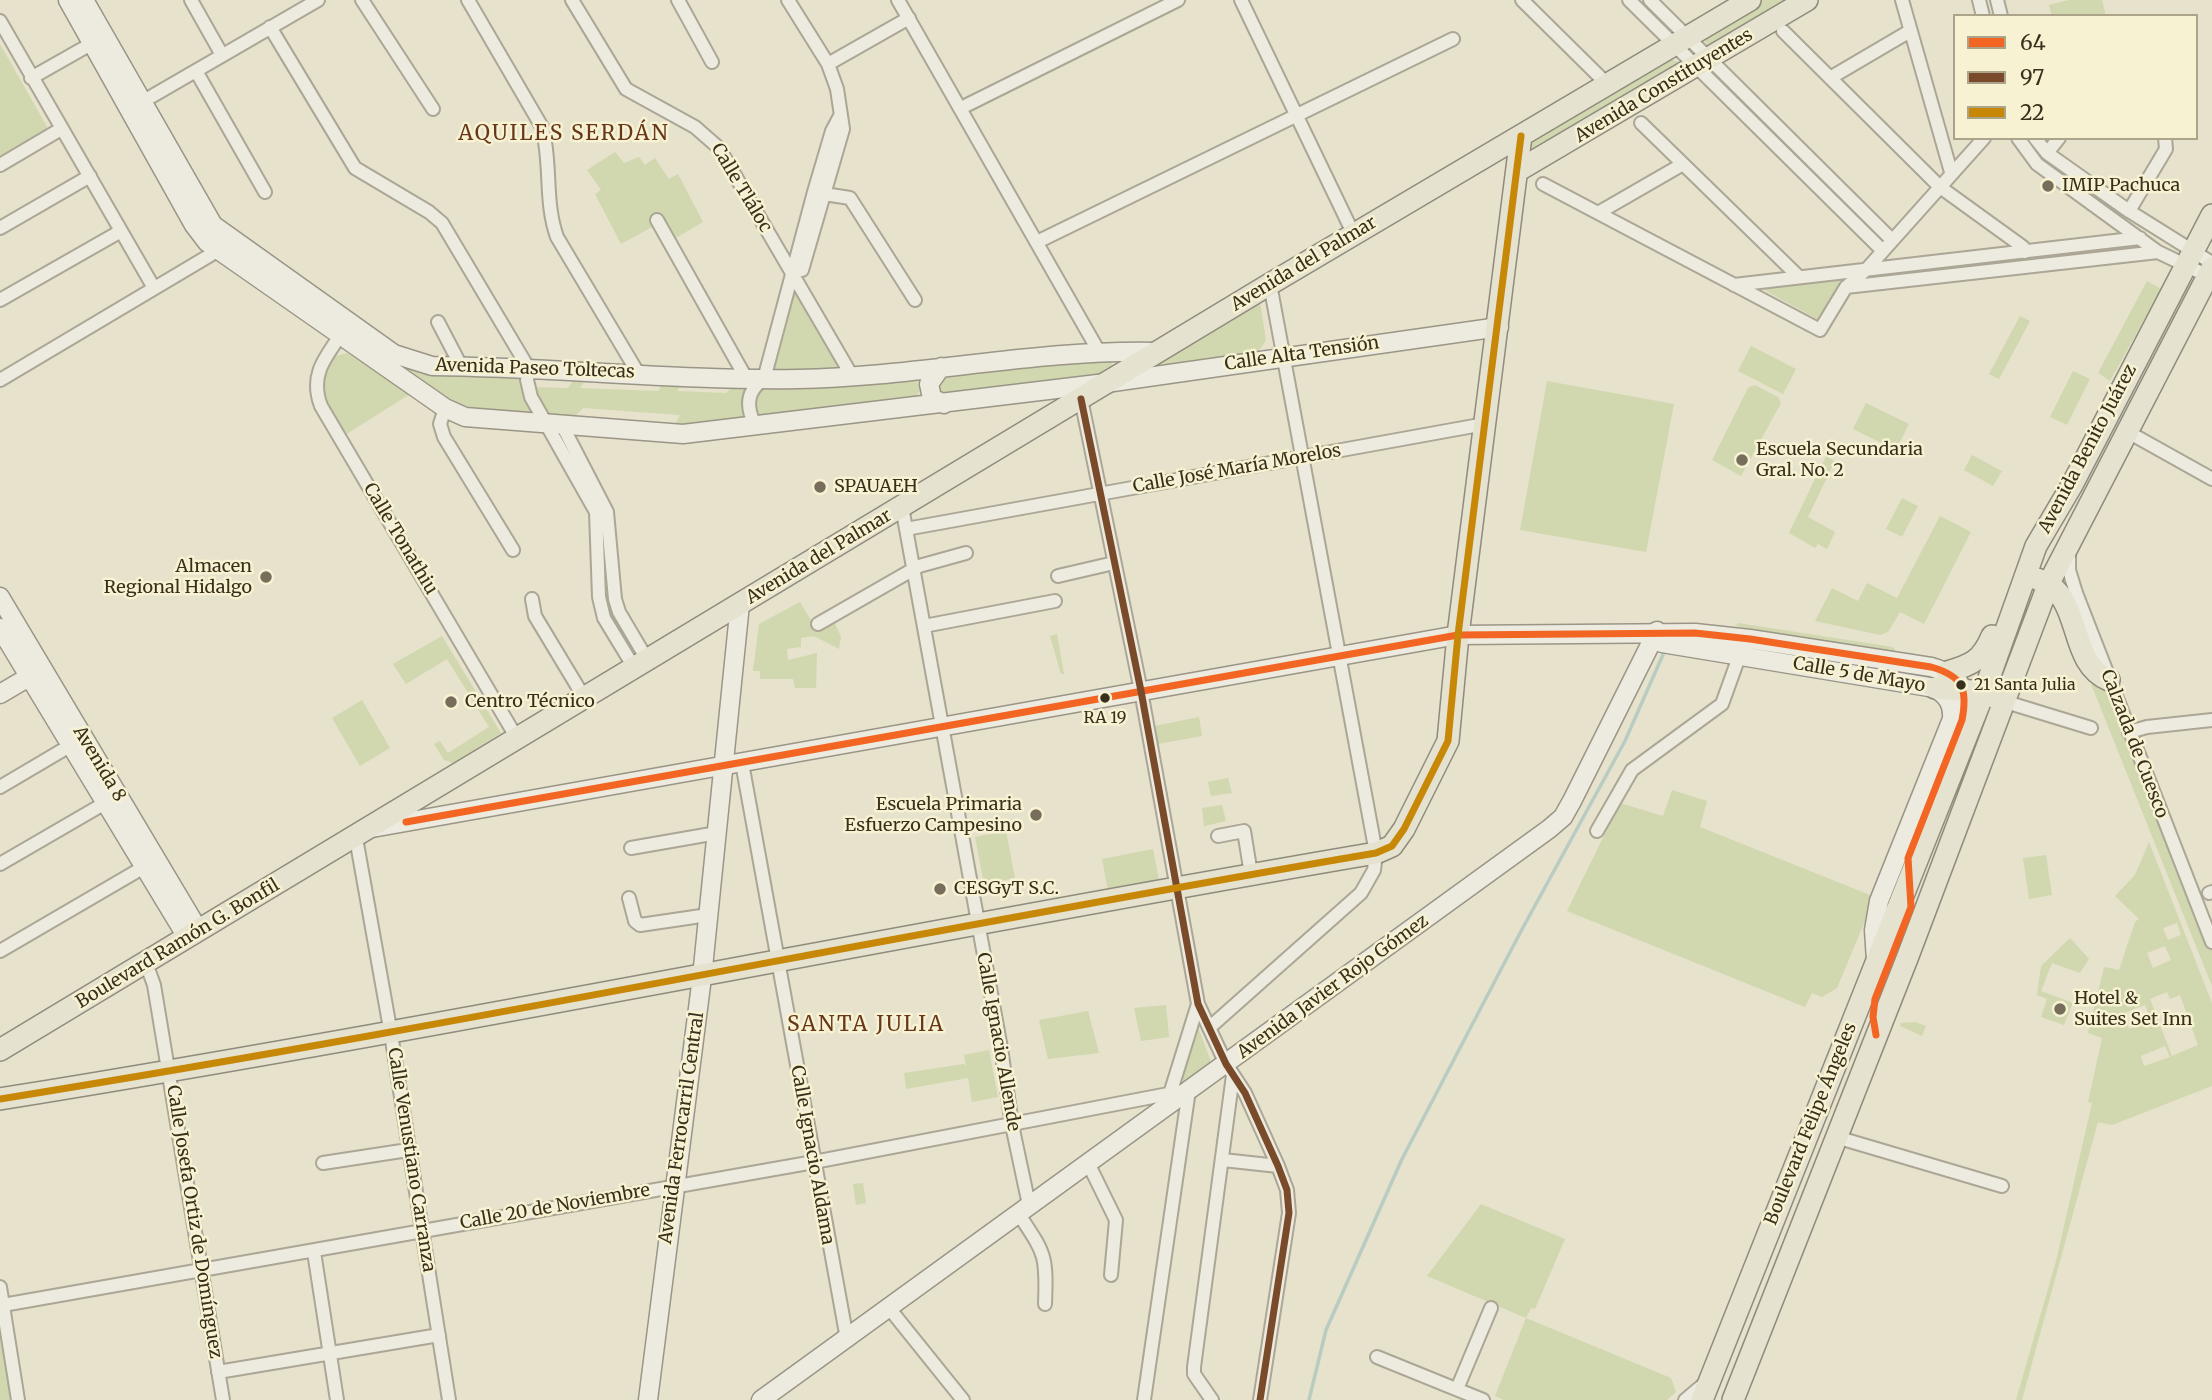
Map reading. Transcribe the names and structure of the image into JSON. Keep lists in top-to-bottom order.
{
  "streets": {
    "main road": [
      "Avenida Constituyentes",
      "Avenida del Palmar",
      "Avenida Benito Juárez",
      "Boulevard Ramón G. Bonfil",
      "Boulevard Felipe Ángeles"
    ],
    "street": [
      "Calle Tláloc",
      "Calle Alta Tensión",
      "Avenida Paseo Toltecas",
      "Calle José María Morelos",
      "Calle Tonathiu",
      "Calle 5 de Mayo",
      "Calzada de Cuesco",
      "Avenida 8",
      "Avenida Javier Rojo Gómez",
      "Calle Ignacio Allende",
      "Avenida Ferrocarril Central",
      "Calle Ignacio Aldama",
      "Calle Venustiano Carranza",
      "Calle 20 de Noviembre",
      "Calle Josefa Ortiz de Domínguez"
    ]
  },
  "crossings": [
    ["Avenida Constituyentes", "Avenida del Palmar"],
    ["Calle Tláloc", "Avenida Paseo Toltecas"],
    ["Avenida del Palmar", "Calle Alta Tensión"],
    ["Avenida del Palmar", "Avenida Paseo Toltecas"],
    ["Avenida del Palmar", "Calle Tonathiu"],
    ["Avenida del Palmar", "Calle 5 de Mayo"],
    ["Avenida del Palmar", "Boulevard Ramón G. Bonfil"],
    ["Avenida del Palmar", "Calle Ignacio Allende"],
    ["Avenida del Palmar", "Avenida Ferrocarril Central"],
    ["Avenida del Palmar", "Calle Venustiano Carranza"],
    ["Calle Alta Tensión", "Avenida Paseo Toltecas"],
    ["Avenida Paseo Toltecas", "Calle Tonathiu"],
    ["Avenida Benito Juárez", "Calzada de Cuesco"],
    ["Avenida Benito Juárez", "Boulevard Felipe Ángeles"],
    ["Calle José María Morelos", "Calle Ignacio Allende"],
    ["Calle 5 de Mayo", "Boulevard Ramón G. Bonfil"],
    ["Calle 5 de Mayo", "Avenida Javier Rojo Gómez"],
    ["Calle 5 de Mayo", "Calle Ignacio Allende"],
    ["Calle 5 de Mayo", "Boulevard Felipe Ángeles"],
    ["Calle 5 de Mayo", "Avenida Ferrocarril Central"],
    ["Calle 5 de Mayo", "Calle Ignacio Aldama"],
    ["Calle 5 de Mayo", "Calle Venustiano Carranza"],
    ["Avenida 8", "Boulevard Ramón G. Bonfil"],
    ["Boulevard Ramón G. Bonfil", "Calle Venustiano Carranza"],
    ["Boulevard Ramón G. Bonfil", "Calle Josefa Ortiz de Domínguez"],
    ["Avenida Javier Rojo Gómez", "Calle Ignacio Allende"],
    ["Avenida Javier Rojo Gómez", "Calle Ignacio Aldama"],
    ["Avenida Javier Rojo Gómez", "Calle 20 de Noviembre"],
    ["Calle Ignacio Allende", "Calle 20 de Noviembre"],
    ["Avenida Ferrocarril Central", "Calle Ignacio Aldama"],
    ["Avenida Ferrocarril Central", "Calle 20 de Noviembre"],
    ["Calle Ignacio Aldama", "Calle 20 de Noviembre"],
    ["Calle Venustiano Carranza", "Calle 20 de Noviembre"],
    ["Calle 20 de Noviembre", "Calle Josefa Ortiz de Domínguez"]
  ],
  "districts": ["AQUILES SERDÁN", "SANTA JULIA"],
  "places": [
    "IMIP Pachuca",
    "Escuela Secundaria Gral. No. 2",
    "SPAUAEH",
    "Almacen Regional Hidalgo",
    "21 Santa Julia",
    "RA 19",
    "Centro Técnico",
    "Escuela Primaria Esfuerzo Campesino",
    "CESGyT S.C.",
    "Hotel & Suites Set Inn"
  ],
  "lines": ["transit line 22", "transit line 97", "transit line 64"],
  "legend": ["64", "97", "22"]
}
